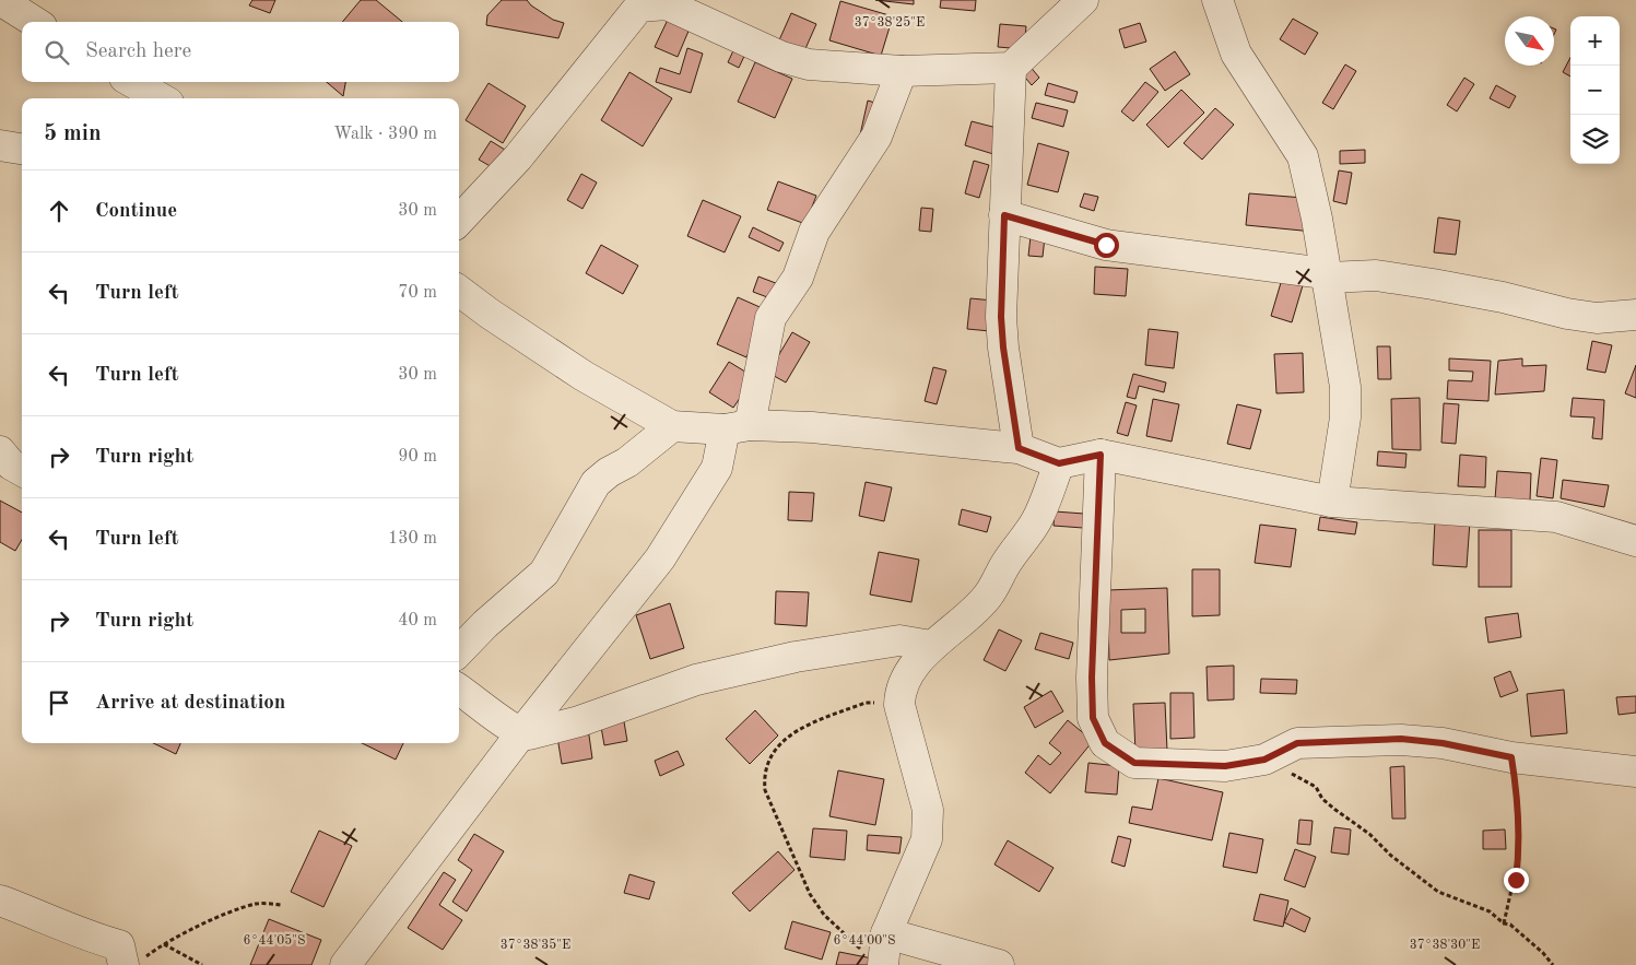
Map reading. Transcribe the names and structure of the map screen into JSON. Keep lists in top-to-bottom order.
{
  "north": "bottom right",
  "page": {
    "map_buttons": ["+", "−"],
    "search": "Search here",
    "heading": ["5 min", "Walk · 390 m"],
    "list": [
      ["Continue", "30 m"],
      ["Turn left", "70 m"],
      ["Turn left", "30 m"],
      ["Turn right", "90 m"],
      ["Turn left", "130 m"],
      ["Turn right", "40 m"],
      "Arrive at destination"
    ]
  },
  "coordinates": [
    "37°38'25\"E",
    "6°44'05\"S",
    "6°44'00\"S",
    "37°38'35\"E",
    "37°38'30\"E"
  ]
}
